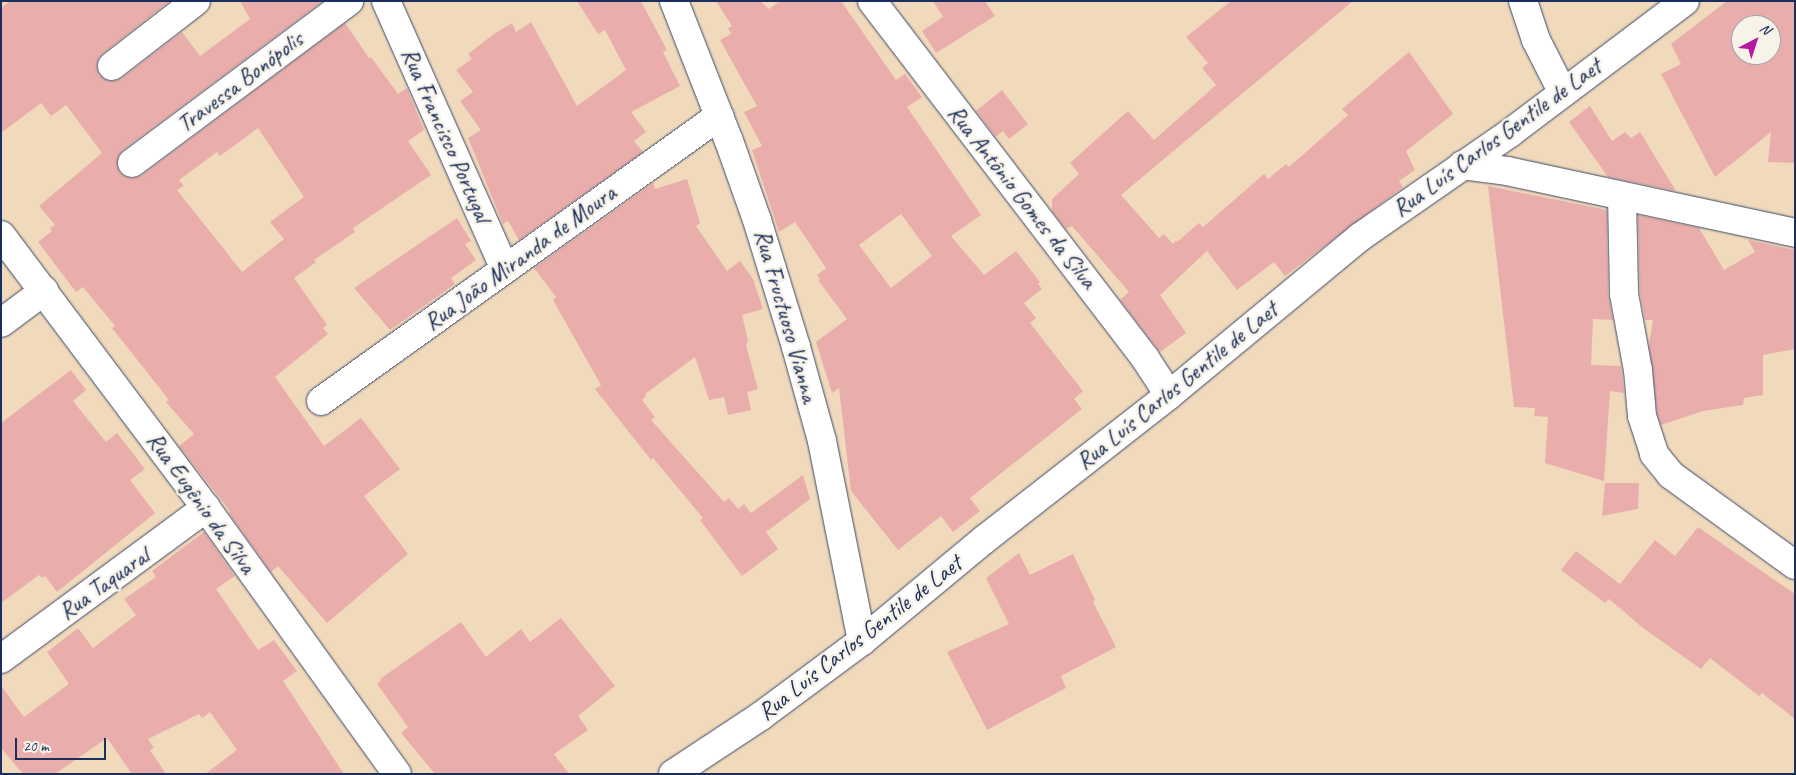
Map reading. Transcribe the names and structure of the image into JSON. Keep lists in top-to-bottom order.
{
  "streets": {
    "street": [
      "Travessa Bonópolis",
      "Rua Francisco Portugal",
      "Rua Luís Carlos Gentile de Laet",
      "Rua Antônio Gomes da Silva",
      "Rua João Miranda de Moura",
      "Rua Fructuoso Vianna",
      "Rua Eugênio da Silva",
      "Rua Taquaral"
    ]
  },
  "crossings": [
    ["Rua Francisco Portugal", "Rua João Miranda de Moura"],
    ["Rua Luís Carlos Gentile de Laet", "Rua Antônio Gomes da Silva"],
    ["Rua Luís Carlos Gentile de Laet", "Rua Fructuoso Vianna"],
    ["Rua João Miranda de Moura", "Rua Fructuoso Vianna"],
    ["Rua Eugênio da Silva", "Rua Taquaral"]
  ],
  "scale_bar": "20 m",
  "north": "top right"
}
